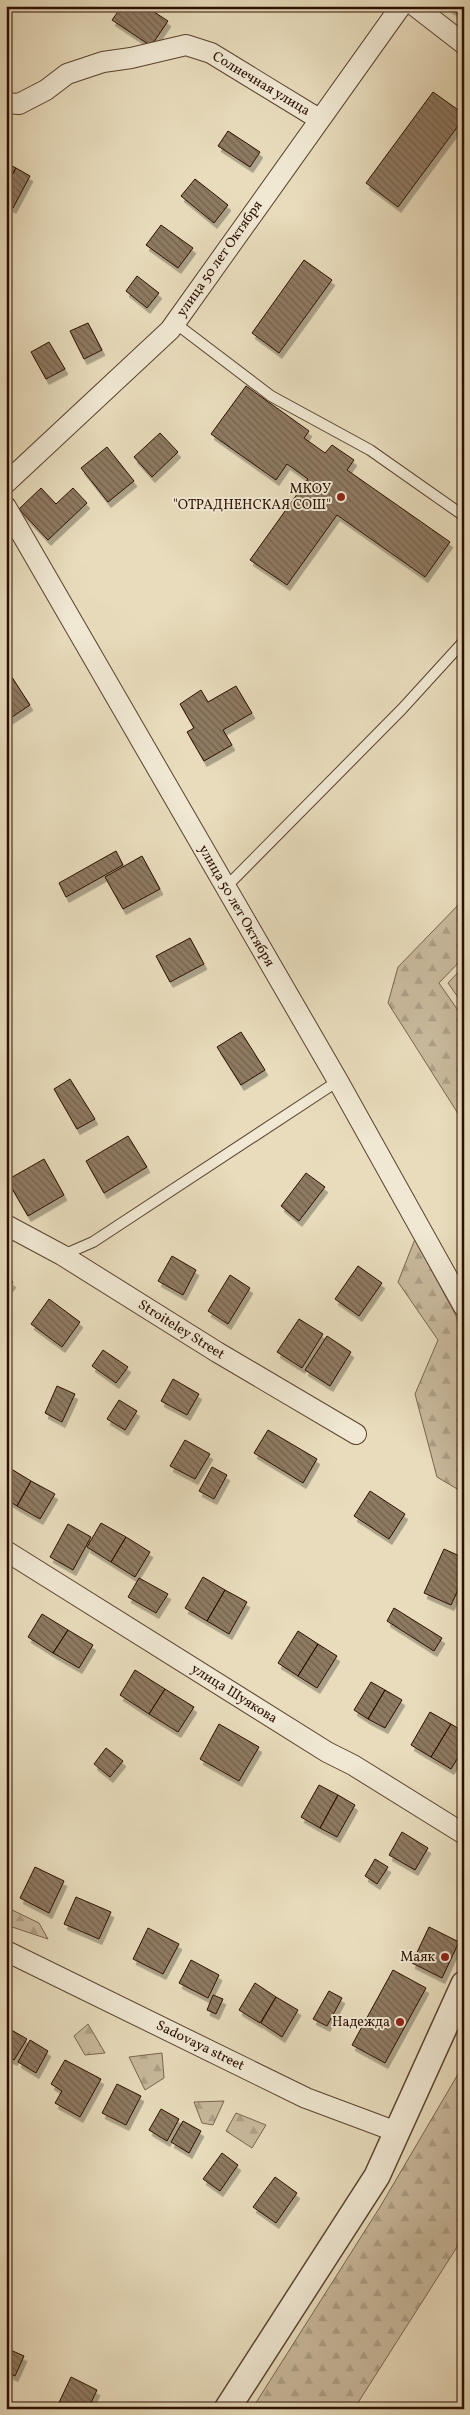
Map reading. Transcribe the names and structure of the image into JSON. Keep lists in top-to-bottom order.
{
  "streets": {
    "street": [
      "Солнечная улица",
      "улица 50 лет Октября",
      "Stroiteley Street",
      "улица Шуякова",
      "Sadovaya street"
    ]
  },
  "crossings": [
    ["Солнечная улица", "улица 50 лет Октября"]
  ],
  "places": ["МКОУ \"ОТРАДНЕНСКАЯ СОШ\"", "Маяк", "Надежда"]
}
